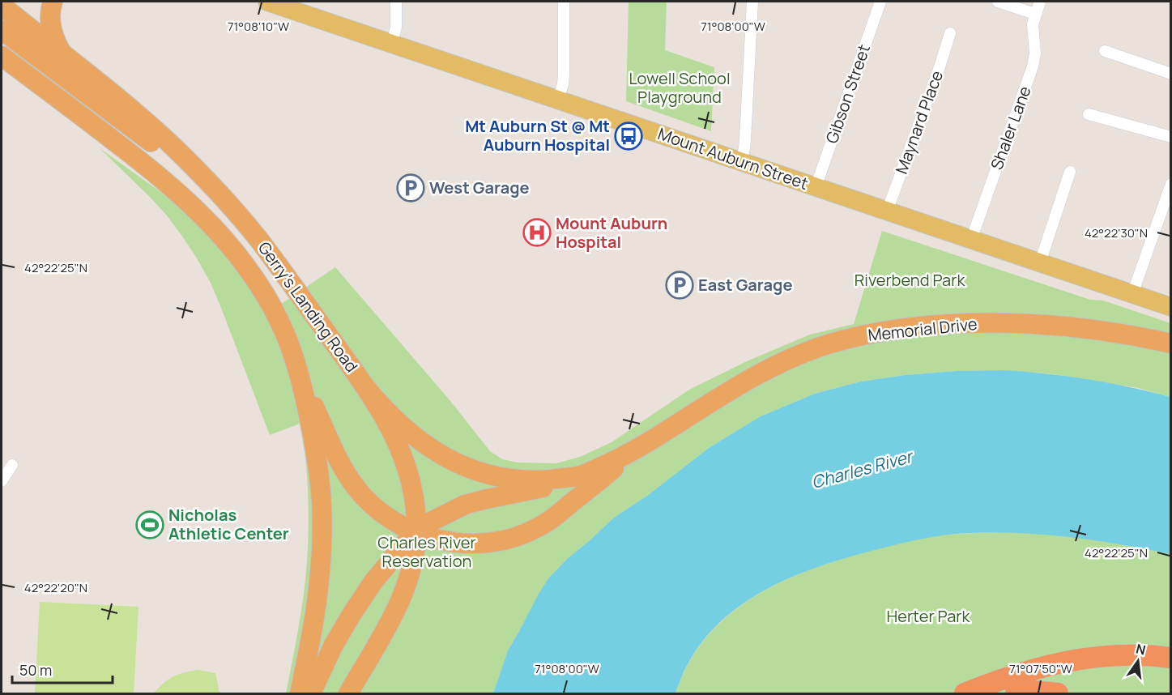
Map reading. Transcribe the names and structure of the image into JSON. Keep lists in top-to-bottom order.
{
  "streets": {
    "highway": ["Gerry's Landing Road", "Memorial Drive"],
    "main road": ["Mount Auburn Street"],
    "street": ["Gibson Street", "Maynard Place", "Shaler Lane"]
  },
  "crossings": [
    ["Gibson Street", "Mount Auburn Street"],
    ["Maynard Place", "Mount Auburn Street"],
    ["Shaler Lane", "Mount Auburn Street"]
  ],
  "water": ["Charles River"],
  "parks": [
    "Lowell School Playground",
    "Riverbend Park",
    "Charles River Reservation",
    "Herter Park"
  ],
  "places": {
    "bus stop": ["Mt Auburn St @ Mt Auburn Hospital"],
    "parking": ["West Garage", "East Garage"],
    "hospital": ["Mount Auburn Hospital"],
    "sports": ["Nicholas Athletic Center"]
  },
  "scale_bar": "50 m",
  "north": "top",
  "coordinates": [
    "71°08'10\"W",
    "71°08'00\"W",
    "42°22'30\"N",
    "42°22'25\"N",
    "42°22'20\"N",
    "71°07'50\"W"
  ]
}
